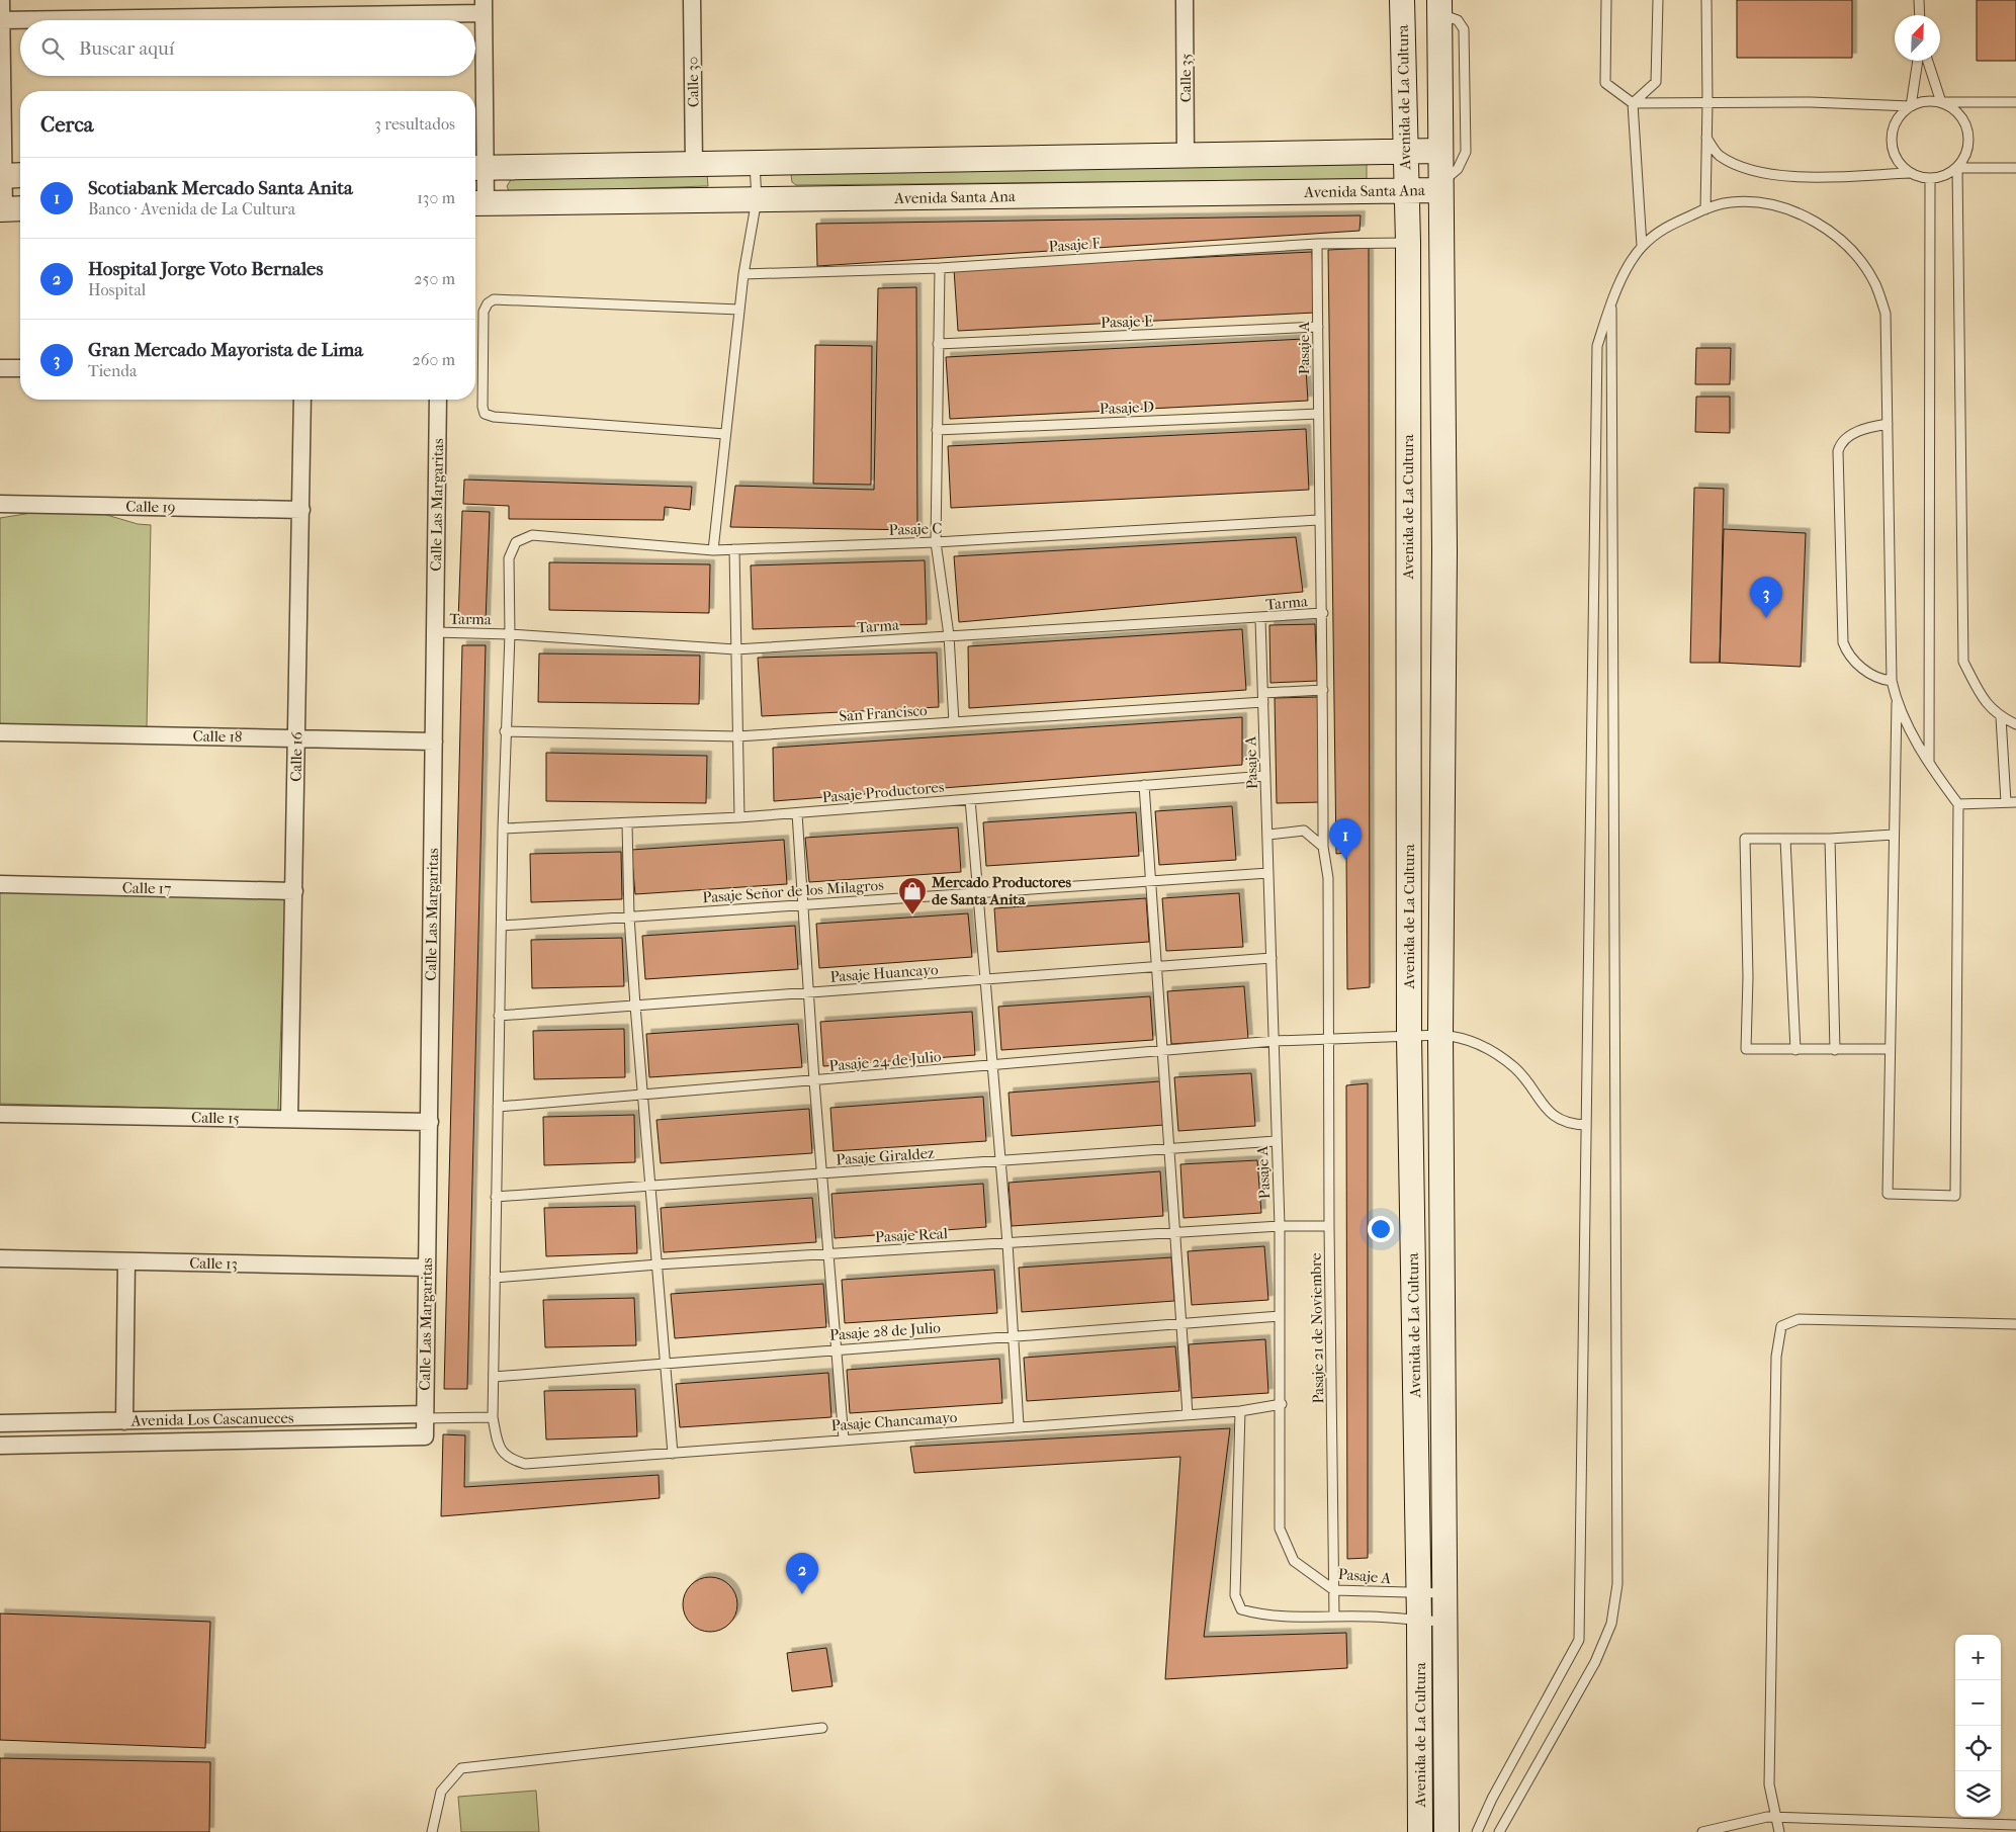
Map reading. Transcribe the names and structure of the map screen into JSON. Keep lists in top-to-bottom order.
{
  "streets": {
    "main road": ["Avenida de La Cultura", "Avenida Santa Ana"],
    "street": [
      "Calle 35",
      "Calle 30",
      "Calle Las Margaritas",
      "Calle 19",
      "Calle 18",
      "Calle 16",
      "Calle 17",
      "Calle 15",
      "Calle 13",
      "Avenida Los Cascanueces"
    ],
    "lane": [
      "Pasaje F",
      "Pasaje E",
      "Pasaje A",
      "Pasaje D",
      "Pasaje C",
      "Tarma",
      "San Francisco",
      "Pasaje Productores",
      "Pasaje Señor de los Milagros",
      "Pasaje Huancayo",
      "Pasaje 24 de Julio",
      "Pasaje Giraldez",
      "Pasaje Real",
      "Pasaje 21 de Noviembre",
      "Pasaje 28 de Julio",
      "Pasaje Chancamayo"
    ]
  },
  "crossings": [
    ["Avenida de La Cultura", "Avenida Santa Ana"],
    ["Avenida de La Cultura", "Pasaje F"],
    ["Avenida de La Cultura", "Pasaje A"],
    ["Avenida de La Cultura", "Pasaje 24 de Julio"],
    ["Pasaje F", "Pasaje A"],
    ["Pasaje E", "Pasaje A"],
    ["Pasaje A", "Pasaje D"],
    ["Pasaje A", "Pasaje C"],
    ["Pasaje A", "Tarma"],
    ["Pasaje A", "San Francisco"],
    ["Pasaje A", "Pasaje Productores"],
    ["Pasaje A", "Pasaje Señor de los Milagros"],
    ["Pasaje A", "Pasaje Huancayo"],
    ["Pasaje A", "Pasaje 24 de Julio"],
    ["Pasaje A", "Pasaje Giraldez"],
    ["Pasaje A", "Pasaje Real"],
    ["Pasaje A", "Pasaje 21 de Noviembre"],
    ["Pasaje A", "Pasaje 28 de Julio"],
    ["Pasaje A", "Pasaje Chancamayo"],
    ["Calle Las Margaritas", "Tarma"],
    ["Calle Las Margaritas", "Calle 18"],
    ["Calle Las Margaritas", "Calle 15"],
    ["Calle Las Margaritas", "Calle 13"],
    ["Calle Las Margaritas", "Avenida Los Cascanueces"],
    ["Calle 19", "Calle 16"],
    ["Pasaje C", "Tarma"],
    ["Calle 18", "Calle 16"],
    ["Calle 16", "Calle 17"],
    ["Calle 16", "Calle 15"],
    ["Pasaje 24 de Julio", "Pasaje 21 de Noviembre"],
    ["Pasaje Real", "Pasaje 21 de Noviembre"]
  ],
  "places": {
    "shop": ["Mercado Productores de Santa Anita"]
  },
  "north": "top right",
  "page": {
    "search": "Buscar aquí",
    "heading": ["Cerca", "3 resultados"],
    "list": [
      {
        "mark": "1",
        "name": "Scotiabank Mercado Santa Anita",
        "note": "Banco · Avenida de La Cultura",
        "value": "130 m"
      },
      {
        "mark": "2",
        "name": "Hospital Jorge Voto Bernales",
        "note": "Hospital",
        "value": "250 m"
      },
      {
        "mark": "3",
        "name": "Gran Mercado Mayorista de Lima",
        "note": "Tienda",
        "value": "260 m"
      }
    ],
    "pins": ["3", "1", "2"],
    "map_buttons": ["+", "−"]
  }
}
